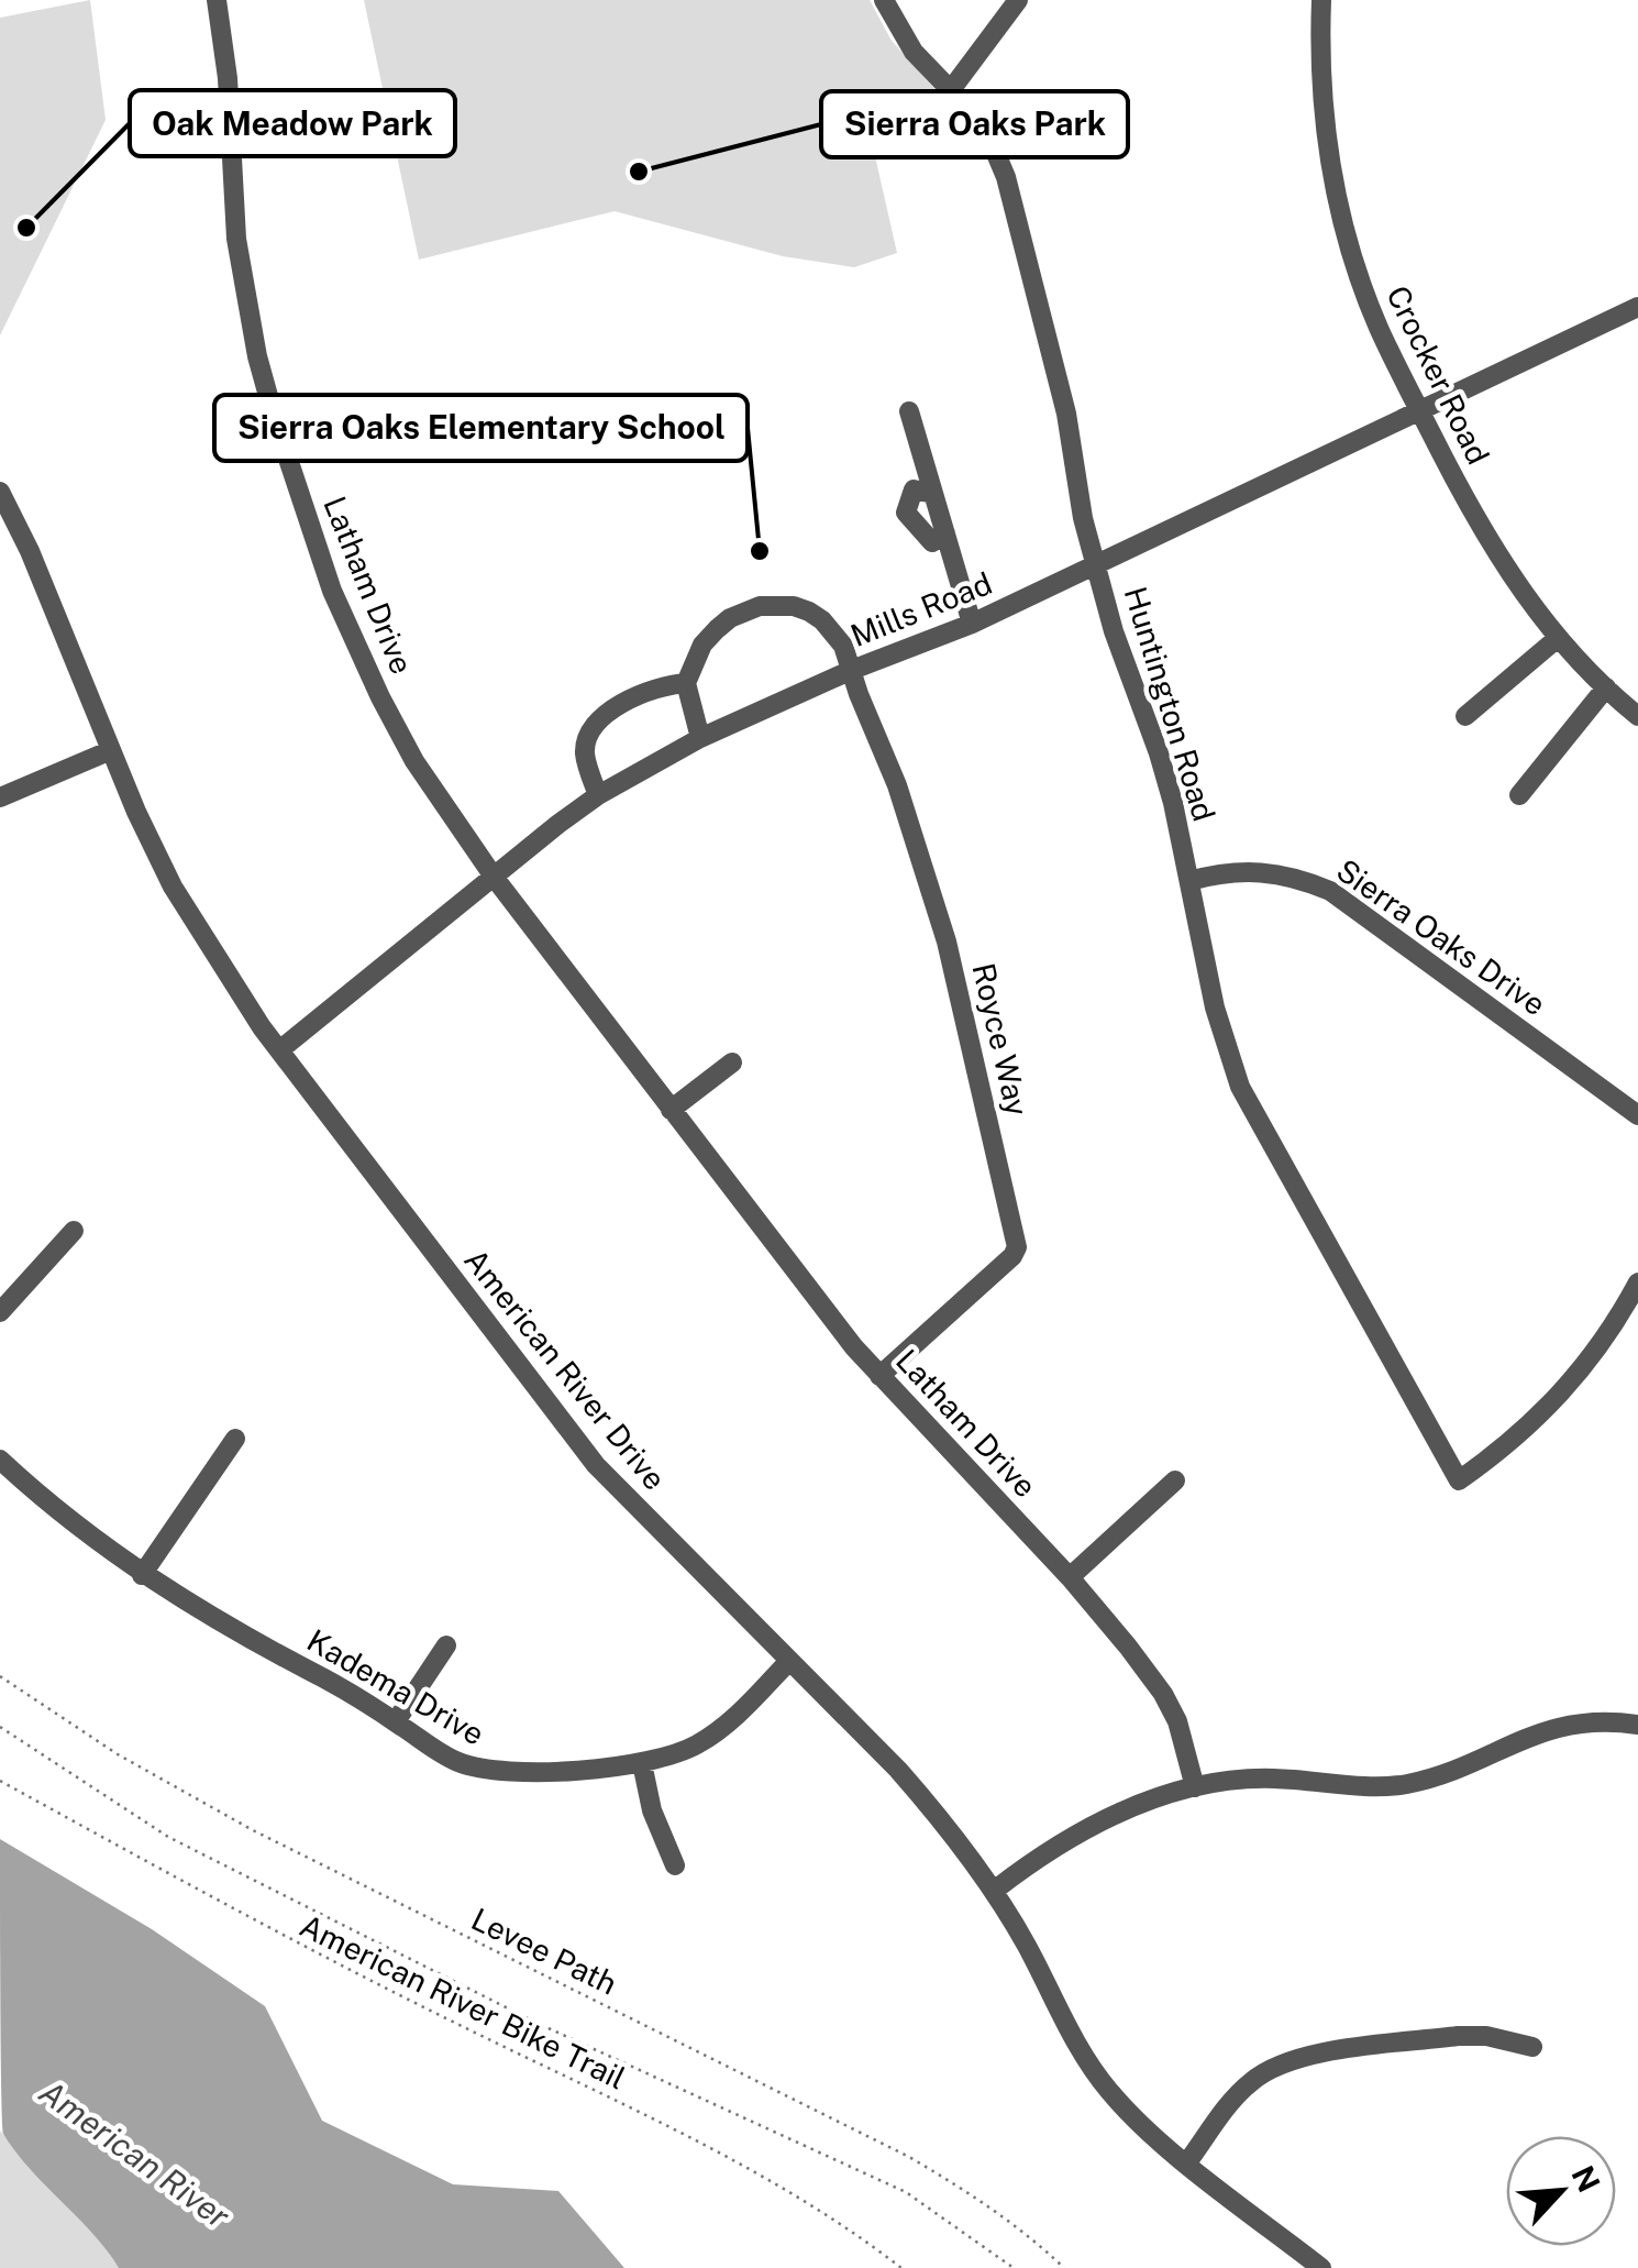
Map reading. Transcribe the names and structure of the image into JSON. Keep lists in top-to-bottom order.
{
  "streets": {
    "street": [
      "Crocker Road",
      "Latham Drive",
      "Mills Road",
      "Huntington Road",
      "Sierra Oaks Drive",
      "Royce Way",
      "American River Drive",
      "Kadema Drive"
    ],
    "path": ["Levee Path", "American River Bike Trail"]
  },
  "crossings": [
    ["Crocker Road", "Mills Road"],
    ["Latham Drive", "Mills Road"],
    ["Latham Drive", "Royce Way"],
    ["Mills Road", "Huntington Road"],
    ["Mills Road", "Royce Way"],
    ["Mills Road", "American River Drive"],
    ["Huntington Road", "Sierra Oaks Drive"],
    ["American River Drive", "Kadema Drive"]
  ],
  "water": ["American River"],
  "places": ["Sierra Oaks Park", "Oak Meadow Park", "Sierra Oaks Elementary School"],
  "north": "top right"
}
